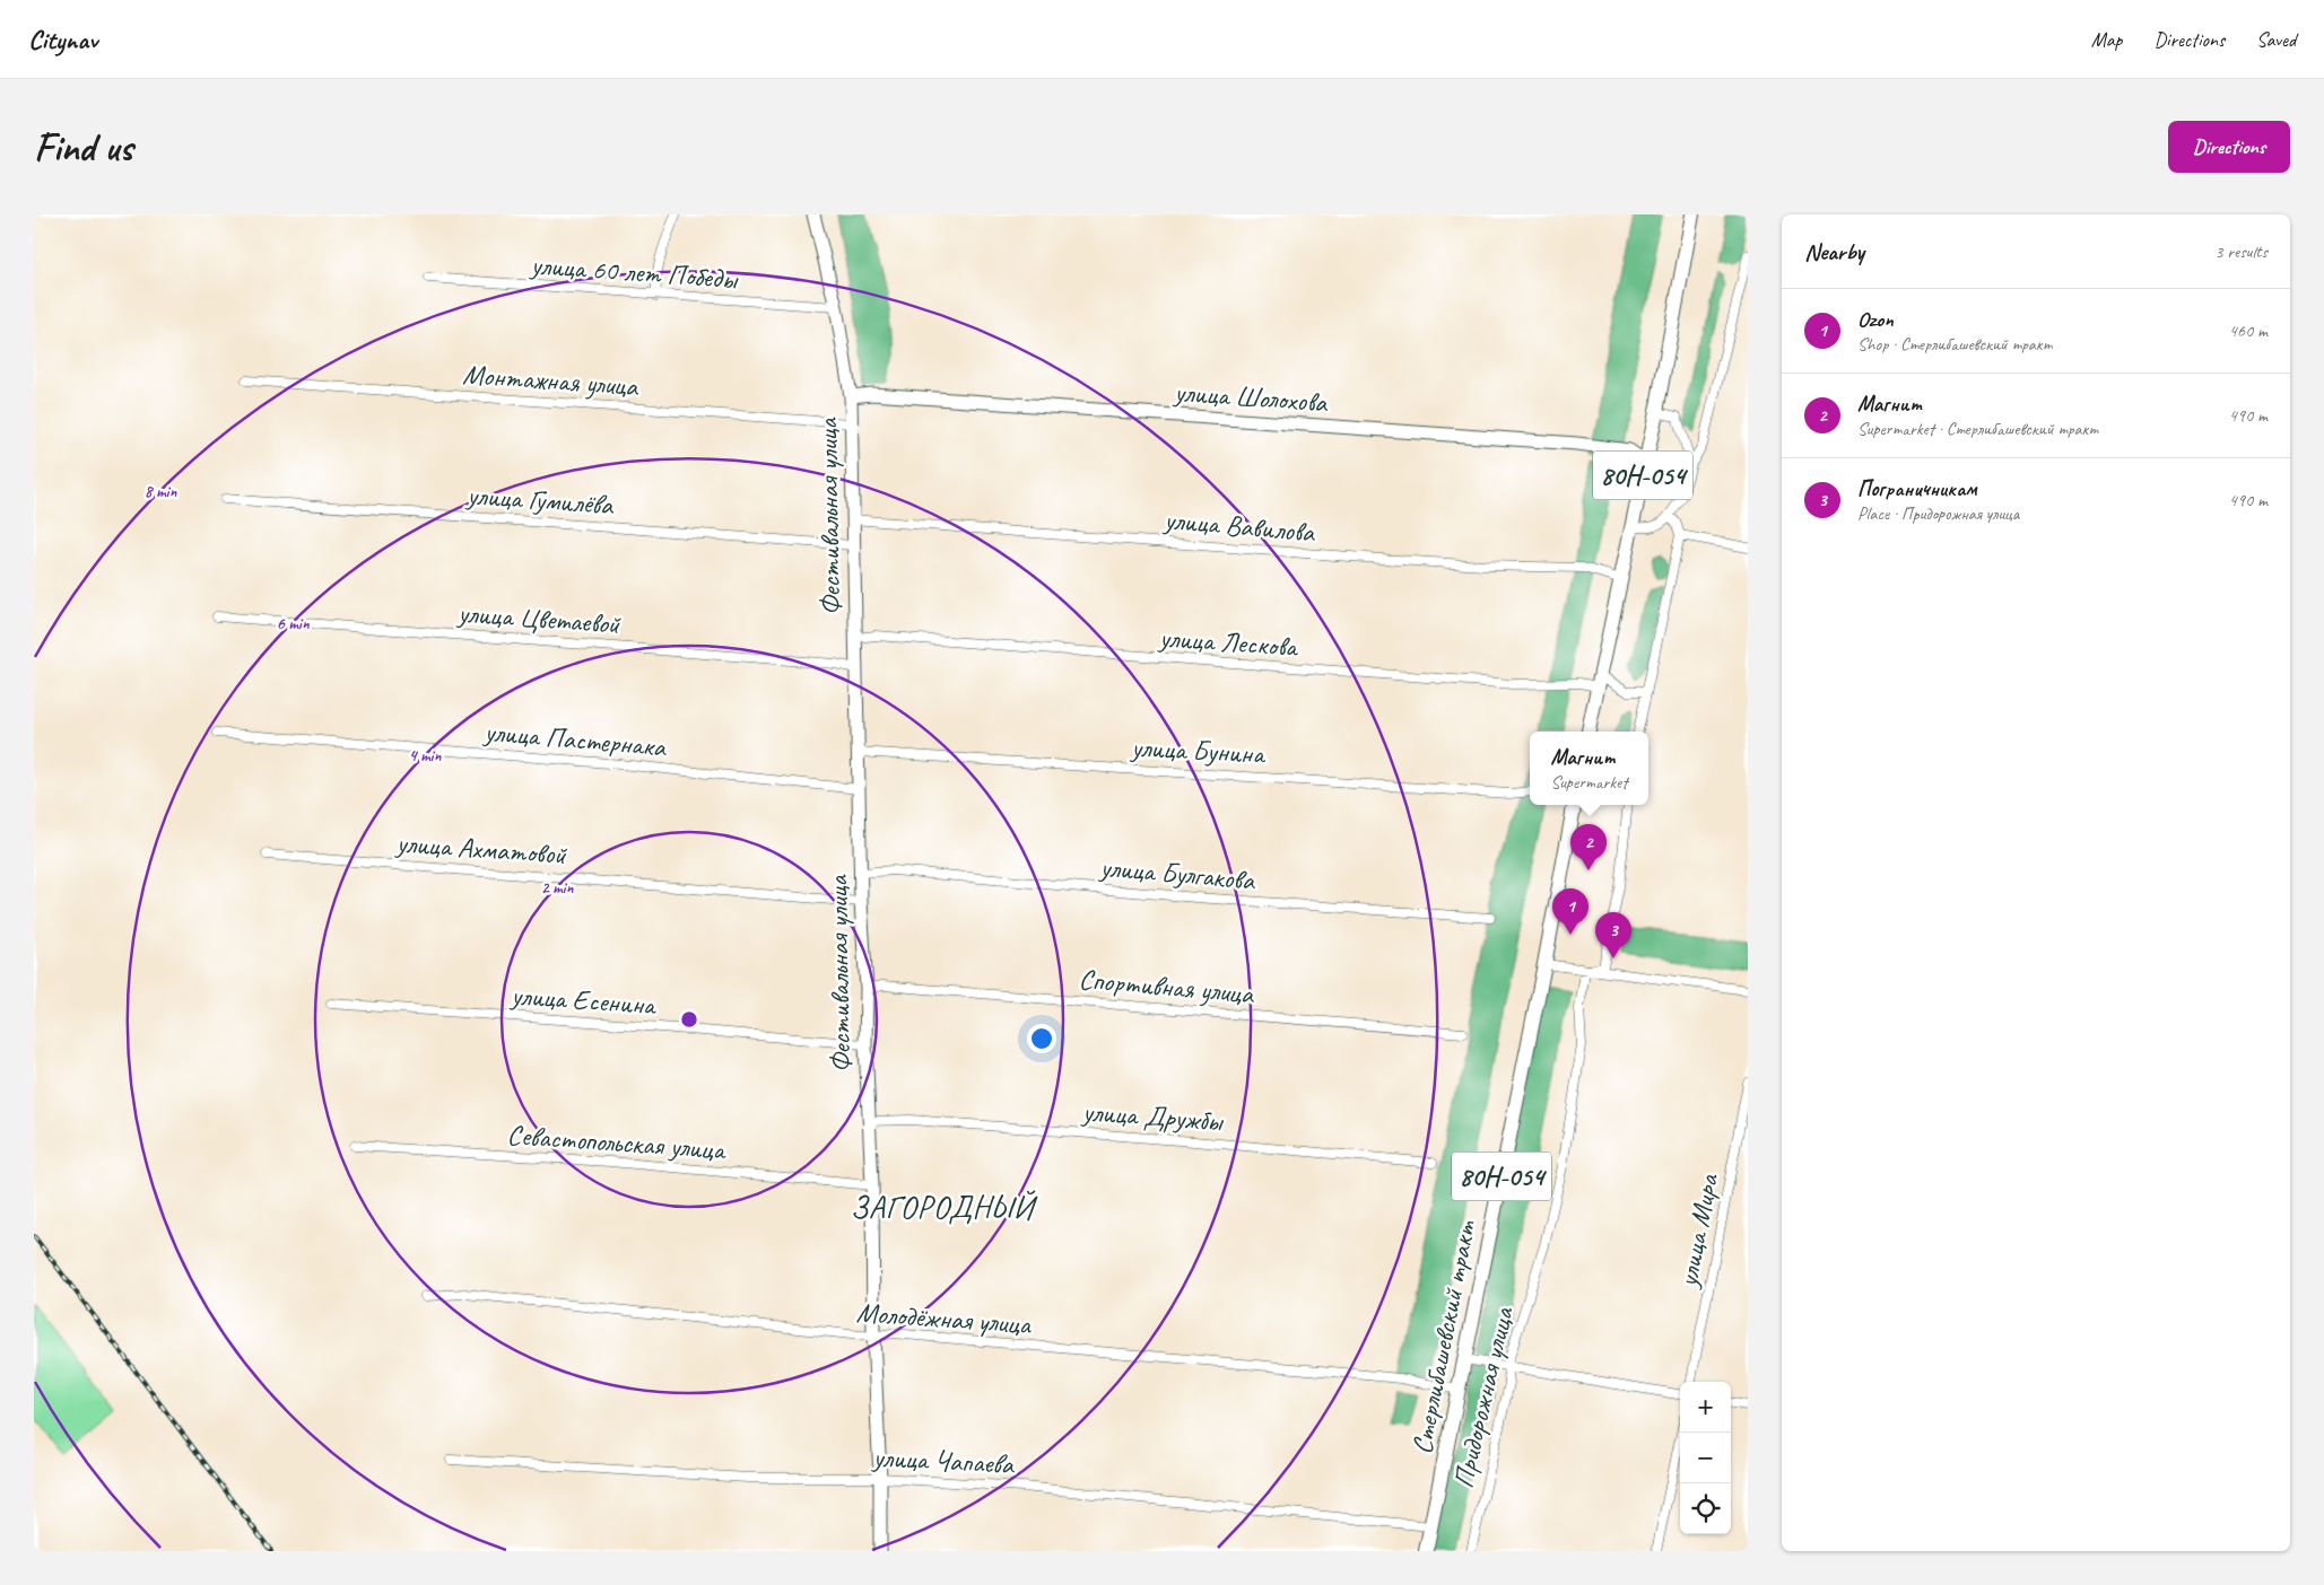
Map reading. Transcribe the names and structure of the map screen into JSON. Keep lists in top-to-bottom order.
{
  "streets": {
    "main road": ["80Н-054", "Стерлибашевский тракт"],
    "street": [
      "улица 60 лет Победы",
      "Монтажная улица",
      "улица Шолохова",
      "улица Гумилёва",
      "Фестивальная улица",
      "улица Вавилова",
      "улица Цветаевой",
      "улица Лескова",
      "улица Пастернака",
      "улица Бунина",
      "улица Ахматовой",
      "улица Булгакова",
      "Спортивная улица",
      "улица Есенина",
      "улица Дружбы",
      "Севастопольская улица",
      "улица Мира",
      "Молодёжная улица",
      "Придорожная улица",
      "улица Чапаева"
    ]
  },
  "crossings": [
    ["улица 60 лет Победы", "Фестивальная улица"],
    ["Монтажная улица", "Фестивальная улица"],
    ["улица Шолохова", "80Н-054"],
    ["улица Шолохова", "Фестивальная улица"],
    ["80Н-054", "улица Вавилова"],
    ["80Н-054", "улица Лескова"],
    ["улица Гумилёва", "Фестивальная улица"],
    ["Фестивальная улица", "улица Вавилова"],
    ["Фестивальная улица", "улица Цветаевой"],
    ["Фестивальная улица", "улица Лескова"],
    ["Фестивальная улица", "улица Пастернака"],
    ["Фестивальная улица", "улица Бунина"],
    ["Фестивальная улица", "улица Ахматовой"],
    ["Фестивальная улица", "улица Булгакова"],
    ["Фестивальная улица", "Спортивная улица"],
    ["Фестивальная улица", "улица Есенина"],
    ["Фестивальная улица", "улица Дружбы"],
    ["Фестивальная улица", "Севастопольская улица"],
    ["Фестивальная улица", "Молодёжная улица"],
    ["Фестивальная улица", "улица Чапаева"],
    ["Молодёжная улица", "Стерлибашевский тракт"],
    ["Стерлибашевский тракт", "улица Чапаева"]
  ],
  "districts": ["ЗАГОРОДНЫЙ"],
  "page": {
    "header": "Citynav",
    "nav": ["Map", "Directions", "Saved"],
    "buttons": "Directions",
    "title": "Find us",
    "heading": ["Nearby", "3 results"],
    "list": [
      {
        "mark": "1",
        "name": "Ozon",
        "note": "Shop · Стерлибашевский тракт",
        "value": "460 m"
      },
      {
        "mark": "2",
        "name": "Магнит",
        "note": "Supermarket · Стерлибашевский тракт",
        "value": "490 m"
      },
      {
        "mark": "3",
        "name": "Пограничникам",
        "note": "Place · Придорожная улица",
        "value": "490 m"
      }
    ],
    "popup": ["Магнит", "Supermarket"],
    "pins": ["2", "1", "3"],
    "map_buttons": ["+", "−"]
  },
  "rings": [
    "8 min",
    "6 min",
    "4 min",
    "2 min"
  ]
}
